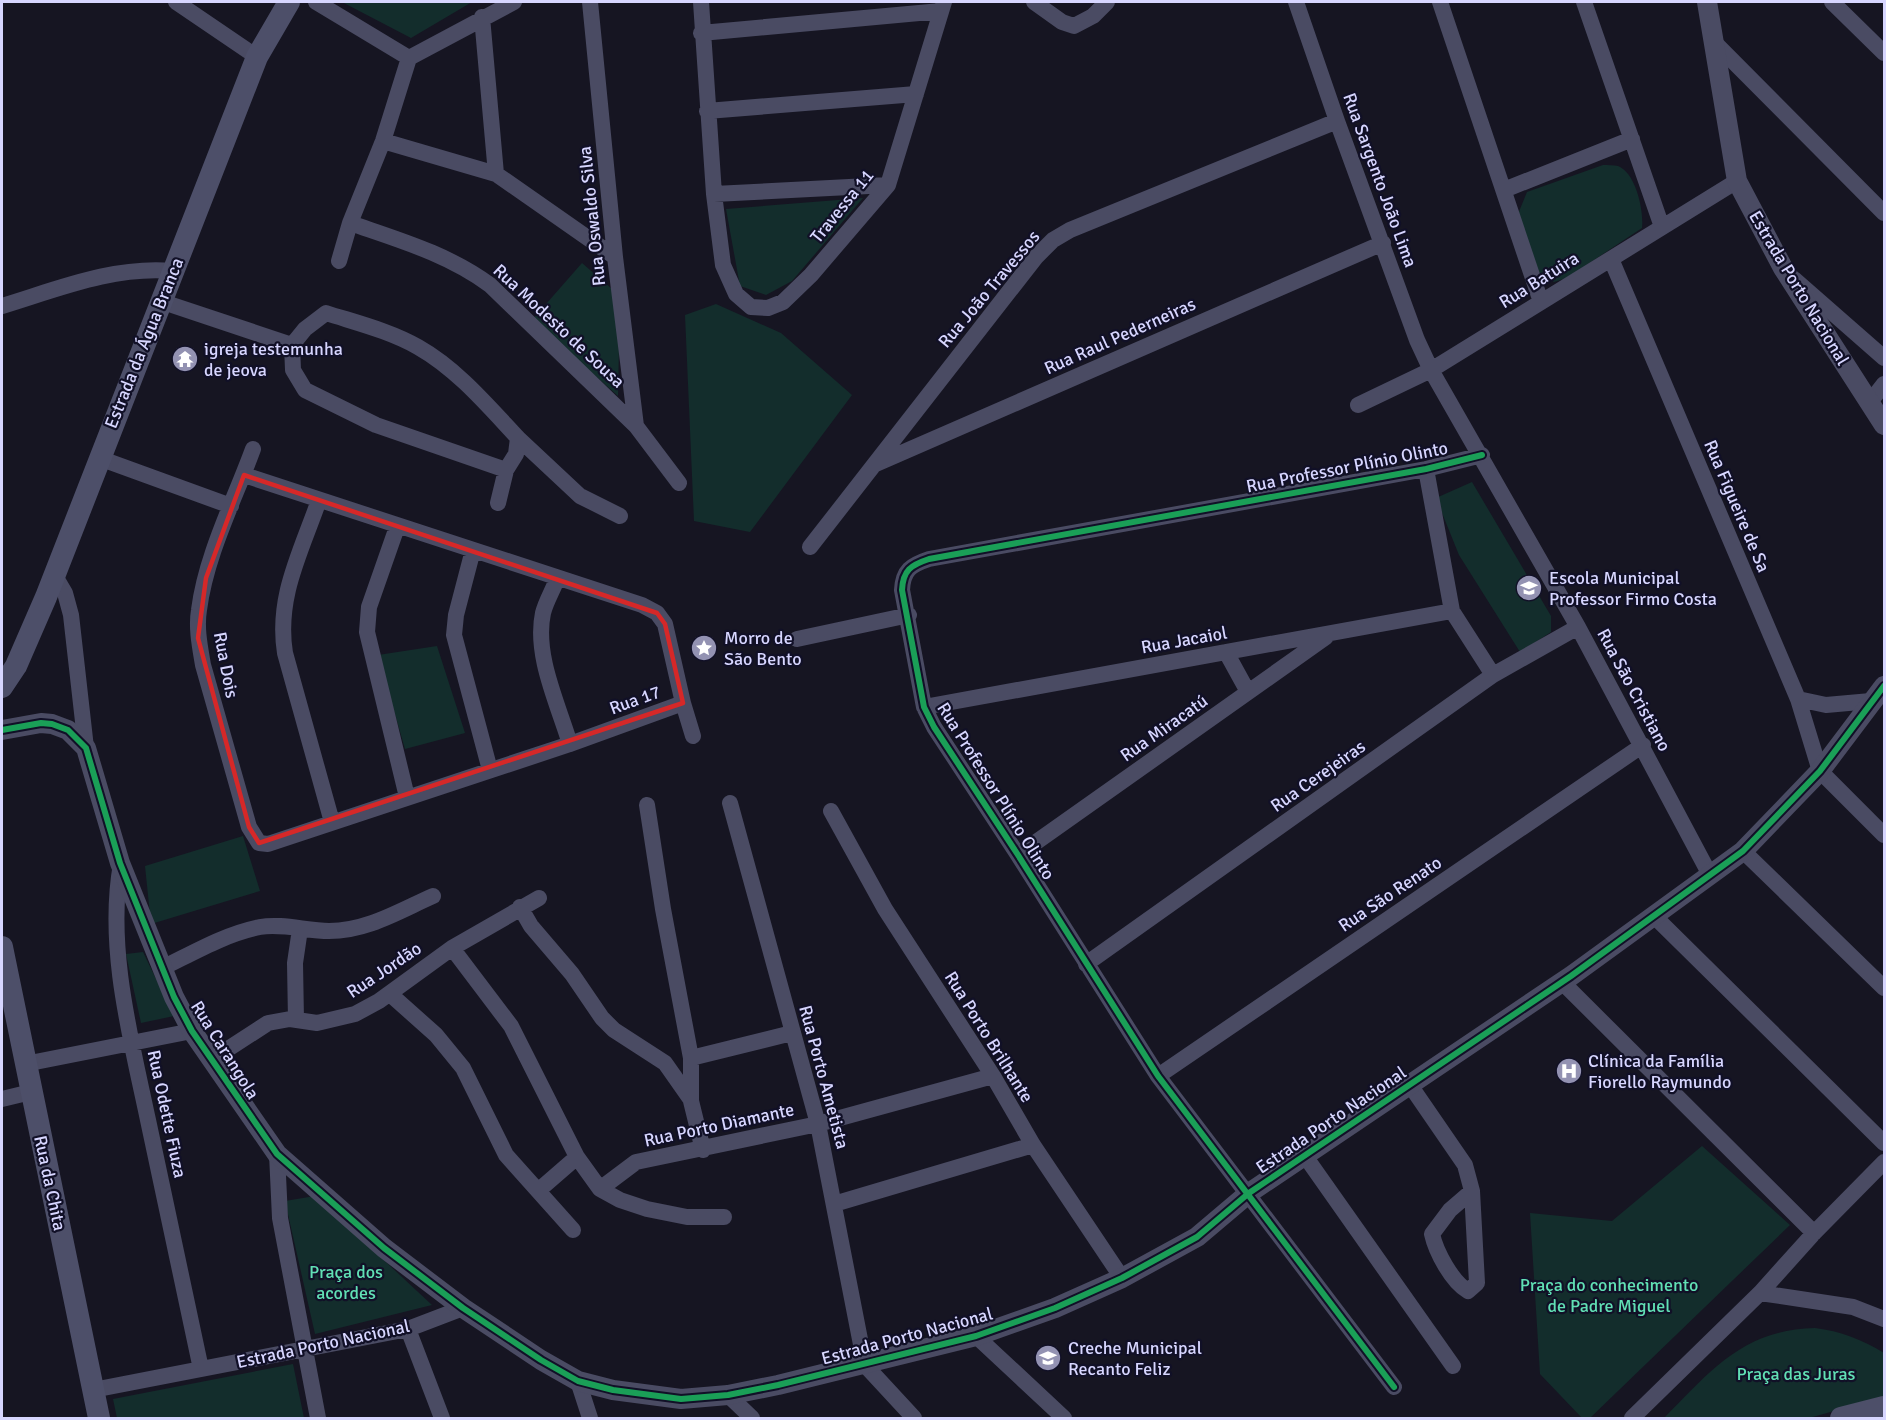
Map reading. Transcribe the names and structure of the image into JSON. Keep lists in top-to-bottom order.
{
  "streets": {
    "main road": ["Estrada da Água Branca", "Rua da Chita"],
    "street": [
      "Rua Sargento João Lima",
      "Travessa 11",
      "Rua Oswaldo Silva",
      "Rua Batuira",
      "Estrada Porto Nacional",
      "Rua João Travessos",
      "Rua Modesto de Sousa",
      "Rua Raul Pederneiras",
      "Rua Professor Plínio Olinto",
      "Rua Figueire de Sa",
      "Rua Jacaiol",
      "Rua Dois",
      "Rua São Cristiano",
      "Rua 17",
      "Rua Miracatú",
      "Rua Cerejeiras",
      "Rua São Renato",
      "Rua Jordão",
      "Rua Porto Brilhante",
      "Rua Carangola",
      "Rua Porto Ametista",
      "Rua Odette Fiuza",
      "Rua Porto Diamante"
    ]
  },
  "crossings": [
    ["Rua Sargento João Lima", "Rua Batuira"],
    ["Rua Sargento João Lima", "Rua João Travessos"],
    ["Rua Sargento João Lima", "Rua Raul Pederneiras"],
    ["Rua Sargento João Lima", "Rua São Cristiano"],
    ["Rua Oswaldo Silva", "Rua Modesto de Sousa"],
    ["Rua Batuira", "Estrada Porto Nacional"],
    ["Rua Batuira", "Rua Figueire de Sa"],
    ["Rua Batuira", "Rua São Cristiano"],
    ["Estrada Porto Nacional", "Rua Professor Plínio Olinto"],
    ["Estrada Porto Nacional", "Rua Figueire de Sa"],
    ["Estrada Porto Nacional", "Rua São Cristiano"],
    ["Estrada Porto Nacional", "Rua Porto Brilhante"],
    ["Estrada Porto Nacional", "Rua Carangola"],
    ["Estrada Porto Nacional", "Rua Porto Ametista"],
    ["Estrada Porto Nacional", "Rua Odette Fiuza"],
    ["Estrada Porto Nacional", "Rua da Chita"],
    ["Rua João Travessos", "Rua Raul Pederneiras"],
    ["Rua Professor Plínio Olinto", "Rua Jacaiol"],
    ["Rua Professor Plínio Olinto", "Rua São Cristiano"],
    ["Rua Professor Plínio Olinto", "Rua Miracatú"],
    ["Rua Professor Plínio Olinto", "Rua Cerejeiras"],
    ["Rua Professor Plínio Olinto", "Rua São Renato"],
    ["Rua Jacaiol", "Rua Miracatú"],
    ["Rua Dois", "Rua 17"],
    ["Rua São Cristiano", "Rua Cerejeiras"],
    ["Rua São Cristiano", "Rua São Renato"],
    ["Rua Jordão", "Rua Carangola"],
    ["Rua Porto Brilhante", "Rua Porto Diamante"],
    ["Rua Carangola", "Rua Odette Fiuza"],
    ["Rua Porto Ametista", "Rua Porto Diamante"]
  ],
  "parks": ["Praça dos acordes", "Praça do conhecimento de Padre Miguel", "Praça das Juras"],
  "places": {
    "temple": ["igreja testemunha de jeova"],
    "school or university": ["Escola Municipal Professor Firmo Costa", "Creche Municipal Recanto Feliz"],
    "place": ["Morro de São Bento"],
    "hospital": ["Clínica da Família Fiorello Raymundo"]
  }
}
